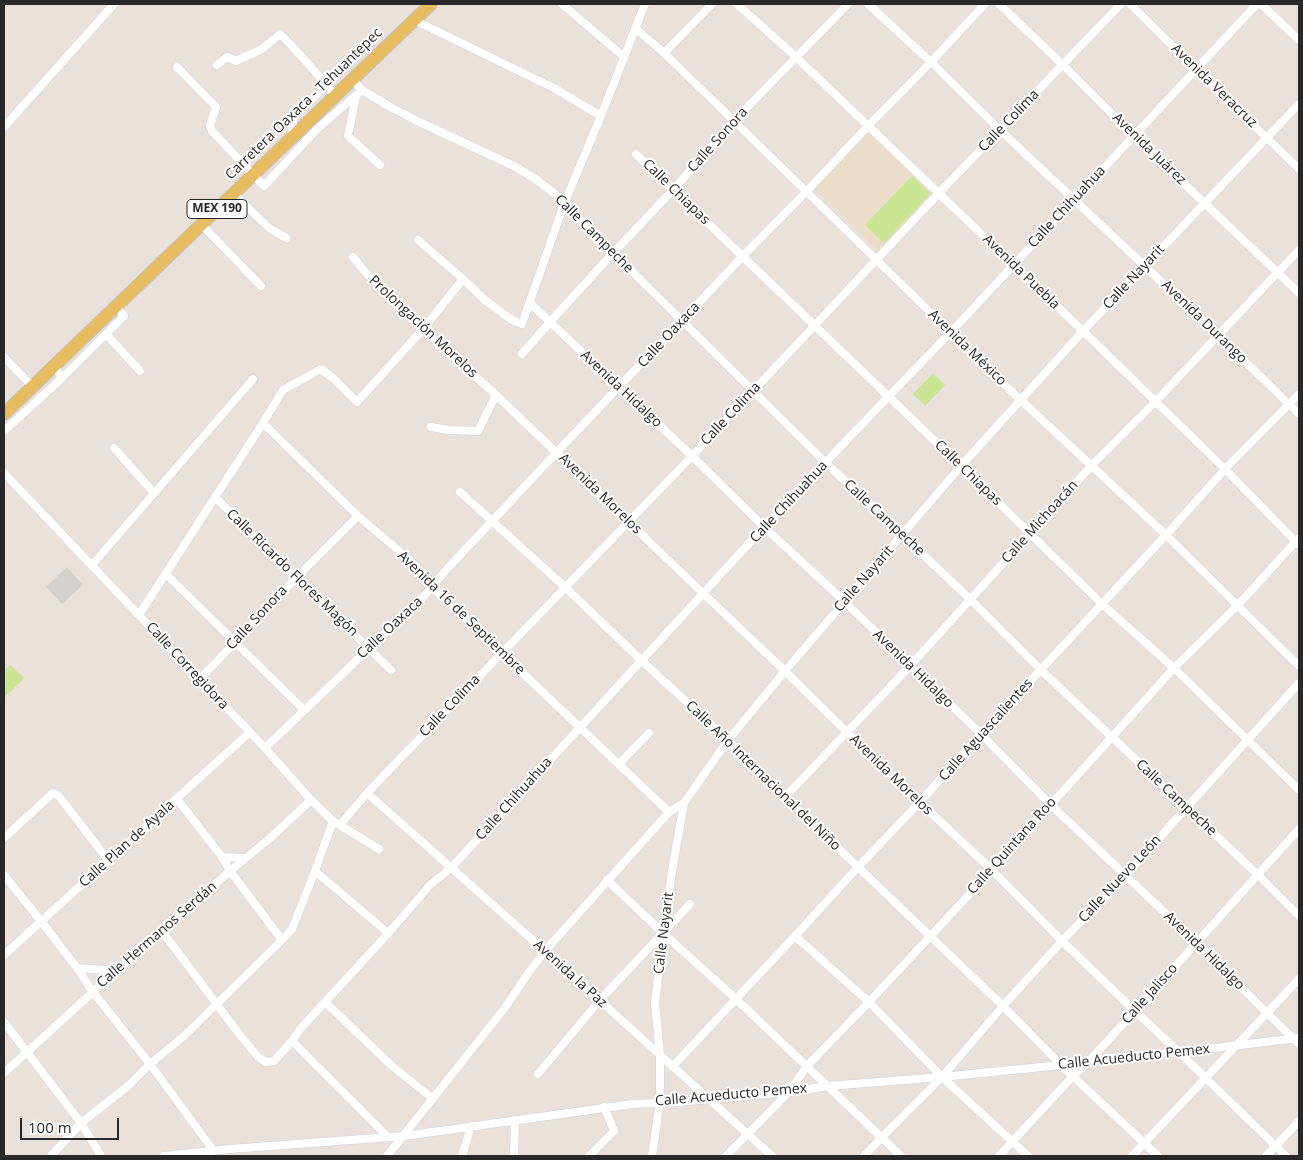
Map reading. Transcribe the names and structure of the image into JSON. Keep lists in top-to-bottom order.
{
  "streets": {
    "main road": ["Carretera Oaxaca - Tehuantepec", "MEX 190"],
    "street": [
      "Avenida Veracruz",
      "Calle Colima",
      "Calle Sonora",
      "Avenida Juárez",
      "Calle Chiapas",
      "Calle Chihuahua",
      "Calle Campeche",
      "Avenida Puebla",
      "Calle Nayarit",
      "Avenida Durango",
      "Prolongación Morelos",
      "Calle Oaxaca",
      "Avenida México",
      "Avenida Hidalgo",
      "Avenida Morelos",
      "Calle Michoacán",
      "Calle Ricardo Flores Magón",
      "Avenida 16 de Septiembre",
      "Calle Corregidora",
      "Calle Aguascalientes",
      "Calle Año Internacional del Niño",
      "Calle Plan de Ayala",
      "Calle Quintana Roo",
      "Calle Nuevo León",
      "Calle Hermanos Serdán",
      "Avenida la Paz",
      "Calle Jalisco",
      "Calle Acueducto Pemex"
    ]
  },
  "crossings": [
    ["Avenida Veracruz", "Calle Chihuahua"],
    ["Avenida Veracruz", "Calle Nayarit"],
    ["Carretera Oaxaca - Tehuantepec", "Calle Campeche"],
    ["Calle Colima", "Avenida Juárez"],
    ["Calle Colima", "Calle Chiapas"],
    ["Calle Colima", "Calle Campeche"],
    ["Calle Colima", "Avenida Puebla"],
    ["Calle Colima", "Avenida Durango"],
    ["Calle Colima", "Avenida México"],
    ["Calle Colima", "Avenida Hidalgo"],
    ["Calle Colima", "Avenida Morelos"],
    ["Calle Colima", "Avenida 16 de Septiembre"],
    ["Calle Colima", "Calle Corregidora"],
    ["Calle Colima", "Calle Año Internacional del Niño"],
    ["Calle Colima", "Avenida la Paz"],
    ["Calle Sonora", "Calle Chiapas"],
    ["Calle Sonora", "Calle Campeche"],
    ["Calle Sonora", "Avenida Puebla"],
    ["Calle Sonora", "Avenida México"],
    ["Calle Sonora", "Avenida Hidalgo"],
    ["Calle Sonora", "Calle Ricardo Flores Magón"],
    ["Calle Sonora", "Avenida 16 de Septiembre"],
    ["Calle Sonora", "Calle Corregidora"],
    ["Avenida Juárez", "Calle Chihuahua"],
    ["Avenida Juárez", "Calle Nayarit"],
    ["Avenida Juárez", "Calle Michoacán"],
    ["Calle Chiapas", "Calle Chihuahua"],
    ["Calle Chiapas", "Calle Nayarit"],
    ["Calle Chiapas", "Calle Oaxaca"],
    ["Calle Chiapas", "Calle Michoacán"],
    ["Calle Chiapas", "Calle Aguascalientes"],
    ["Calle Chiapas", "Calle Quintana Roo"],
    ["Calle Chiapas", "Calle Nuevo León"],
    ["Calle Chihuahua", "Calle Campeche"],
    ["Calle Chihuahua", "Avenida Puebla"],
    ["Calle Chihuahua", "Avenida Durango"],
    ["Calle Chihuahua", "Avenida México"],
    ["Calle Chihuahua", "Avenida Hidalgo"],
    ["Calle Chihuahua", "Avenida Morelos"],
    ["Calle Chihuahua", "Avenida 16 de Septiembre"],
    ["Calle Chihuahua", "Calle Año Internacional del Niño"],
    ["Calle Chihuahua", "Avenida la Paz"],
    ["Calle Campeche", "Calle Nayarit"],
    ["Calle Campeche", "Calle Oaxaca"],
    ["Calle Campeche", "Calle Michoacán"],
    ["Calle Campeche", "Calle Aguascalientes"],
    ["Calle Campeche", "Calle Quintana Roo"],
    ["Calle Campeche", "Calle Nuevo León"],
    ["Calle Campeche", "Calle Jalisco"],
    ["Avenida Puebla", "Calle Nayarit"],
    ["Avenida Puebla", "Calle Oaxaca"],
    ["Avenida Puebla", "Calle Michoacán"],
    ["Avenida Puebla", "Calle Aguascalientes"],
    ["Avenida Puebla", "Calle Quintana Roo"],
    ["Calle Nayarit", "Avenida Durango"],
    ["Calle Nayarit", "Avenida México"],
    ["Calle Nayarit", "Avenida Hidalgo"],
    ["Calle Nayarit", "Avenida Morelos"],
    ["Calle Nayarit", "Calle Año Internacional del Niño"],
    ["Calle Nayarit", "Avenida la Paz"],
    ["Calle Nayarit", "Calle Acueducto Pemex"],
    ["Avenida Durango", "Calle Oaxaca"],
    ["Avenida Durango", "Calle Michoacán"],
    ["Avenida Durango", "Calle Aguascalientes"],
    ["Prolongación Morelos", "Avenida Morelos"],
    ["Calle Oaxaca", "Avenida México"],
    ["Calle Oaxaca", "Avenida Hidalgo"],
    ["Calle Oaxaca", "Avenida Morelos"],
    ["Calle Oaxaca", "Calle Ricardo Flores Magón"],
    ["Calle Oaxaca", "Avenida 16 de Septiembre"],
    ["Calle Oaxaca", "Calle Corregidora"],
    ["Calle Oaxaca", "Calle Año Internacional del Niño"],
    ["Avenida México", "Calle Michoacán"],
    ["Avenida México", "Calle Aguascalientes"],
    ["Avenida México", "Calle Quintana Roo"],
    ["Avenida Hidalgo", "Calle Michoacán"],
    ["Avenida Hidalgo", "Calle Aguascalientes"],
    ["Avenida Hidalgo", "Calle Quintana Roo"],
    ["Avenida Hidalgo", "Calle Nuevo León"],
    ["Avenida Hidalgo", "Calle Jalisco"],
    ["Avenida Hidalgo", "Calle Acueducto Pemex"],
    ["Avenida Morelos", "Calle Michoacán"],
    ["Avenida Morelos", "Calle Aguascalientes"],
    ["Avenida Morelos", "Calle Quintana Roo"],
    ["Avenida Morelos", "Calle Nuevo León"],
    ["Avenida Morelos", "Calle Jalisco"],
    ["Avenida Morelos", "Calle Acueducto Pemex"],
    ["Calle Michoacán", "Calle Año Internacional del Niño"],
    ["Calle Corregidora", "Calle Plan de Ayala"],
    ["Calle Corregidora", "Calle Hermanos Serdán"],
    ["Calle Aguascalientes", "Calle Año Internacional del Niño"],
    ["Calle Aguascalientes", "Avenida la Paz"],
    ["Calle Año Internacional del Niño", "Calle Quintana Roo"],
    ["Calle Año Internacional del Niño", "Calle Nuevo León"],
    ["Calle Año Internacional del Niño", "Calle Jalisco"],
    ["Calle Año Internacional del Niño", "Calle Acueducto Pemex"],
    ["Calle Quintana Roo", "Avenida la Paz"],
    ["Calle Quintana Roo", "Calle Acueducto Pemex"],
    ["Calle Nuevo León", "Calle Acueducto Pemex"],
    ["Avenida la Paz", "Calle Acueducto Pemex"],
    ["Calle Jalisco", "Calle Acueducto Pemex"]
  ],
  "scale_bar": "100 m"
}
